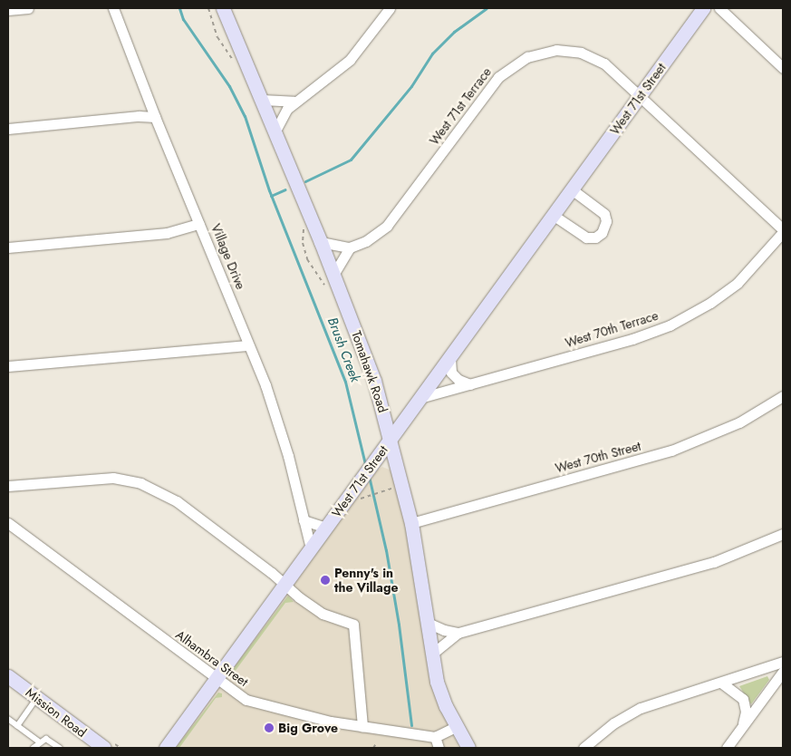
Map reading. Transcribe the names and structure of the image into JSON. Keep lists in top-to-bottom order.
{
  "streets": {
    "street": [
      "West 71st Street",
      "West 71st Terrace",
      "Village Drive",
      "West 70th Terrace",
      "Tomahawk Road",
      "West 70th Street",
      "Alhambra Street",
      "Mission Road"
    ]
  },
  "crossings": [
    ["West 71st Street", "West 71st Terrace"],
    ["West 71st Street", "Village Drive"],
    ["West 71st Street", "West 70th Terrace"],
    ["West 71st Street", "Tomahawk Road"],
    ["West 71st Street", "Alhambra Street"],
    ["West 71st Terrace", "West 70th Terrace"],
    ["Tomahawk Road", "West 70th Street"]
  ],
  "water": ["Brush Creek"],
  "places": ["Penny's in the Village", "Big Grove"]
}
